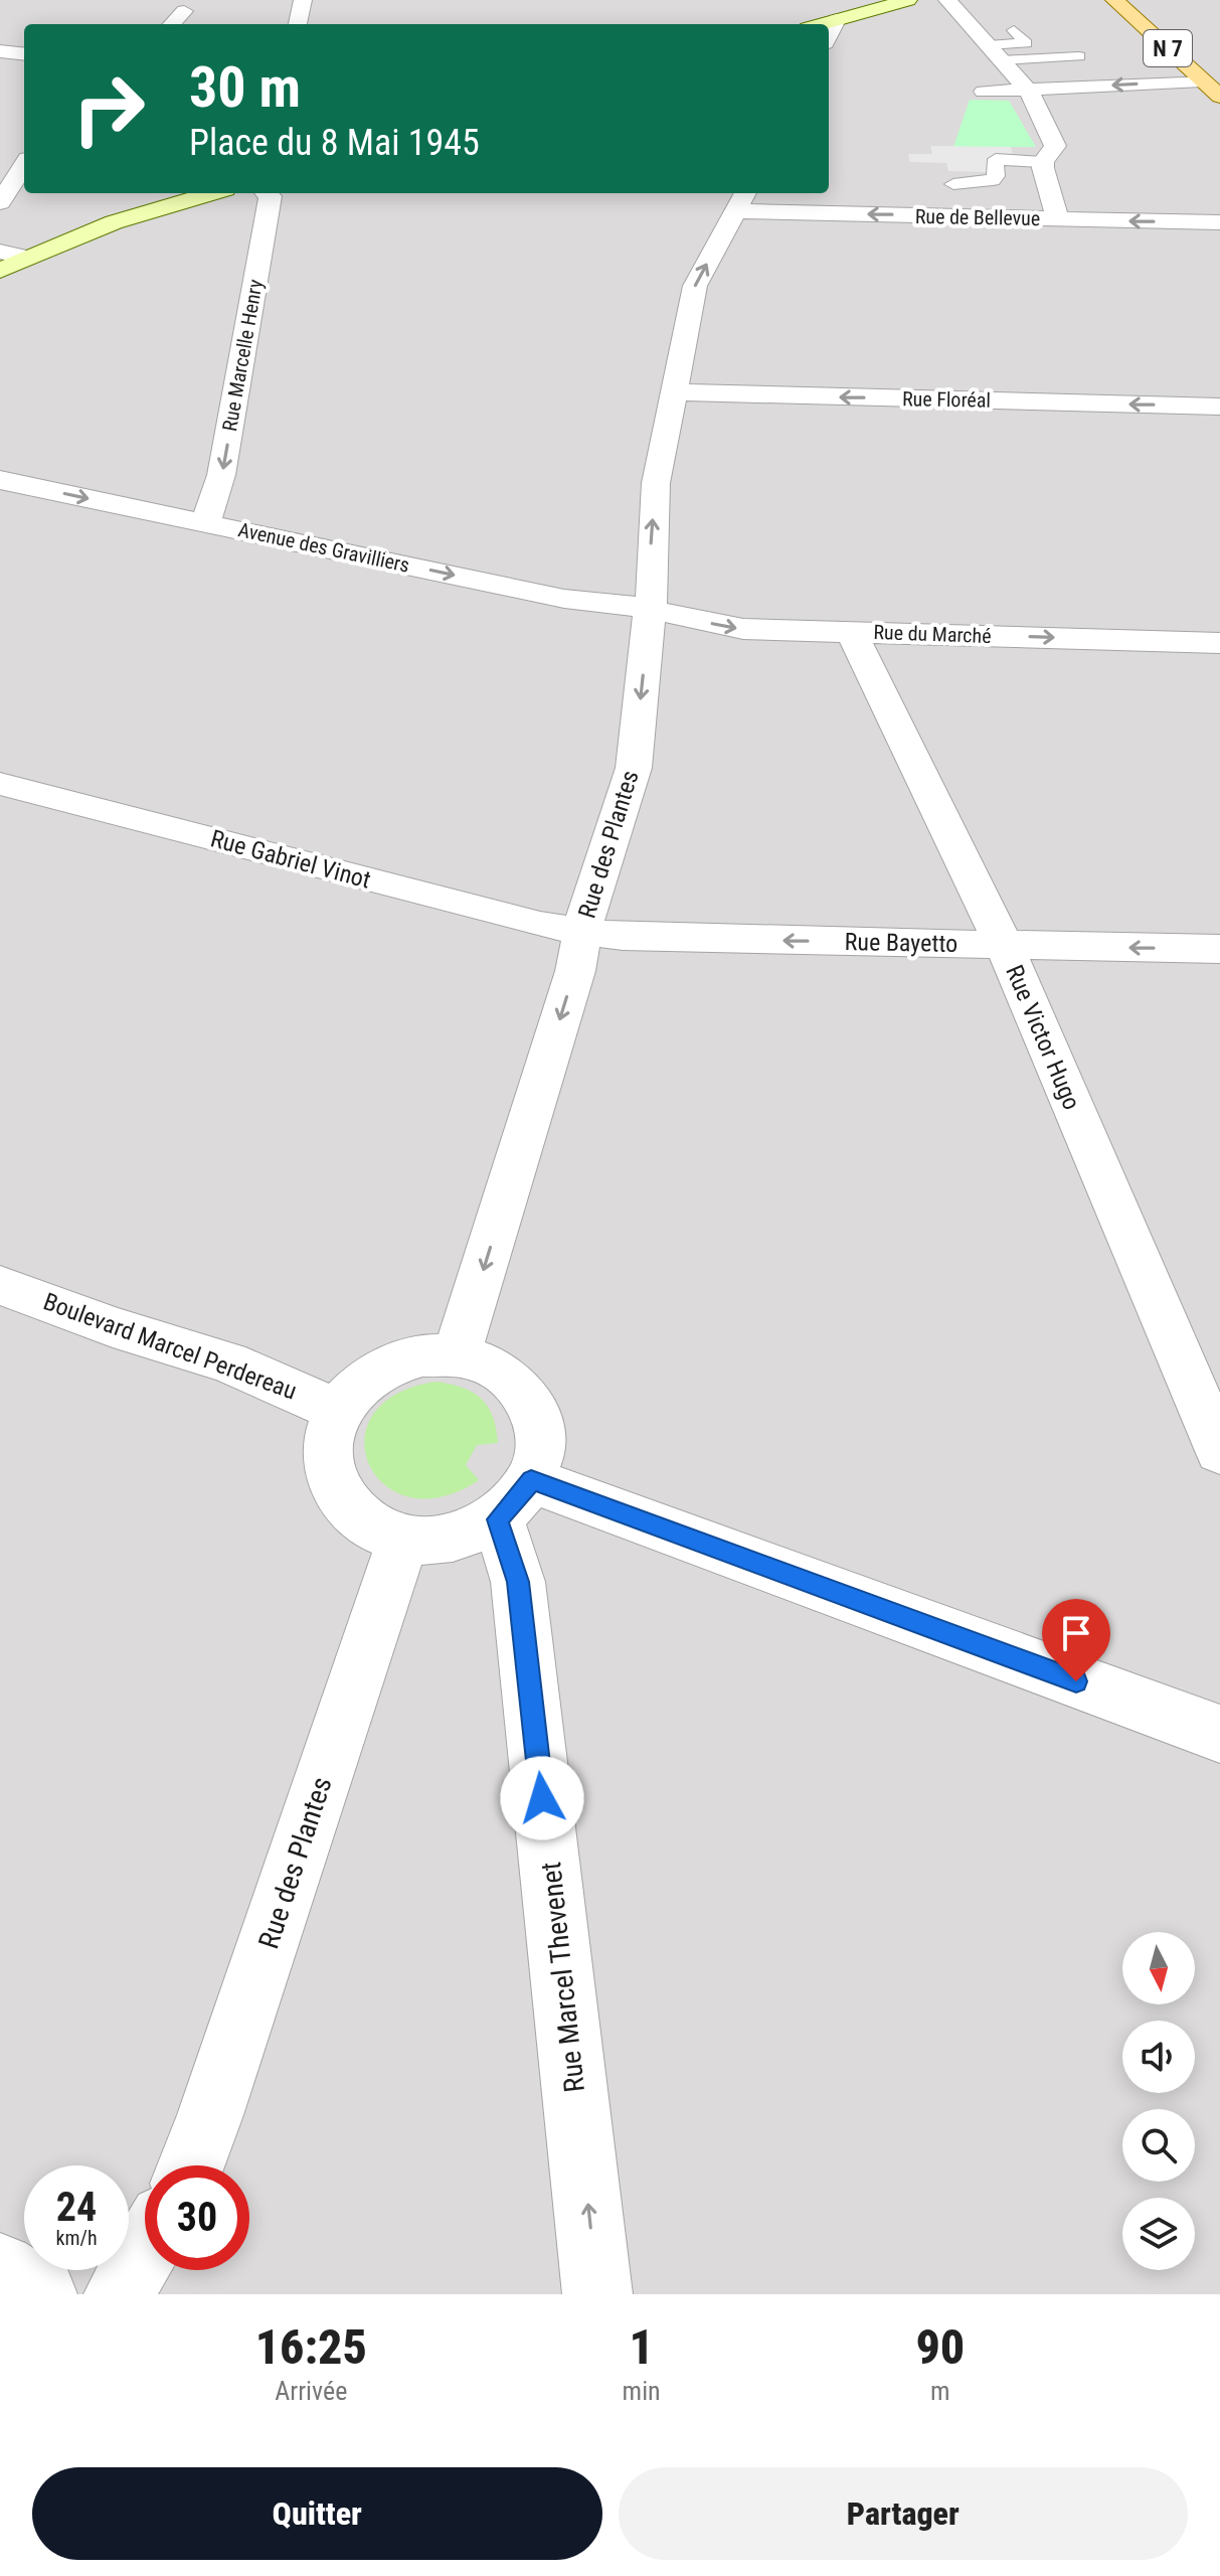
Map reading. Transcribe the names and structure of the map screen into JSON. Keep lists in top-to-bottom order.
{
  "streets": {
    "main road": ["N 7"],
    "street": [
      "Rue de Bellevue",
      "Rue Marcelle Henry",
      "Rue Floréal",
      "Avenue des Gravilliers",
      "Rue du Marché",
      "Rue des Plantes",
      "Rue Gabriel Vinot",
      "Rue Bayetto",
      "Rue Victor Hugo",
      "Boulevard Marcel Perdereau",
      "Rue Marcel Thevenet"
    ]
  },
  "crossings": [
    ["Rue de Bellevue", "Rue des Plantes"],
    ["Rue Marcelle Henry", "Avenue des Gravilliers"],
    ["Rue Floréal", "Rue des Plantes"],
    ["Avenue des Gravilliers", "Rue du Marché"],
    ["Avenue des Gravilliers", "Rue des Plantes"],
    ["Rue du Marché", "Rue des Plantes"],
    ["Rue du Marché", "Rue Victor Hugo"],
    ["Rue des Plantes", "Rue Gabriel Vinot"],
    ["Rue des Plantes", "Rue Bayetto"],
    ["Rue des Plantes", "Boulevard Marcel Perdereau"],
    ["Rue des Plantes", "Rue Marcel Thevenet"],
    ["Rue Gabriel Vinot", "Rue Bayetto"],
    ["Rue Bayetto", "Rue Victor Hugo"],
    ["Boulevard Marcel Perdereau", "Rue Marcel Thevenet"]
  ],
  "one_way": [
    "Rue Marcelle Henry",
    "Avenue des Gravilliers",
    "Rue du Marché",
    "Rue Bayetto",
    "Rue Marcel Thevenet"
  ],
  "north": "bottom",
  "page": {
    "turn": ["30 m", "Place du 8 Mai 1945"],
    "speed": "24 km/h",
    "limit": "30",
    "eta": [
      "16:25",
      "Arrivée",
      "1",
      "min",
      "90",
      "m"
    ],
    "buttons": ["Quitter", "Partager"]
  }
}
